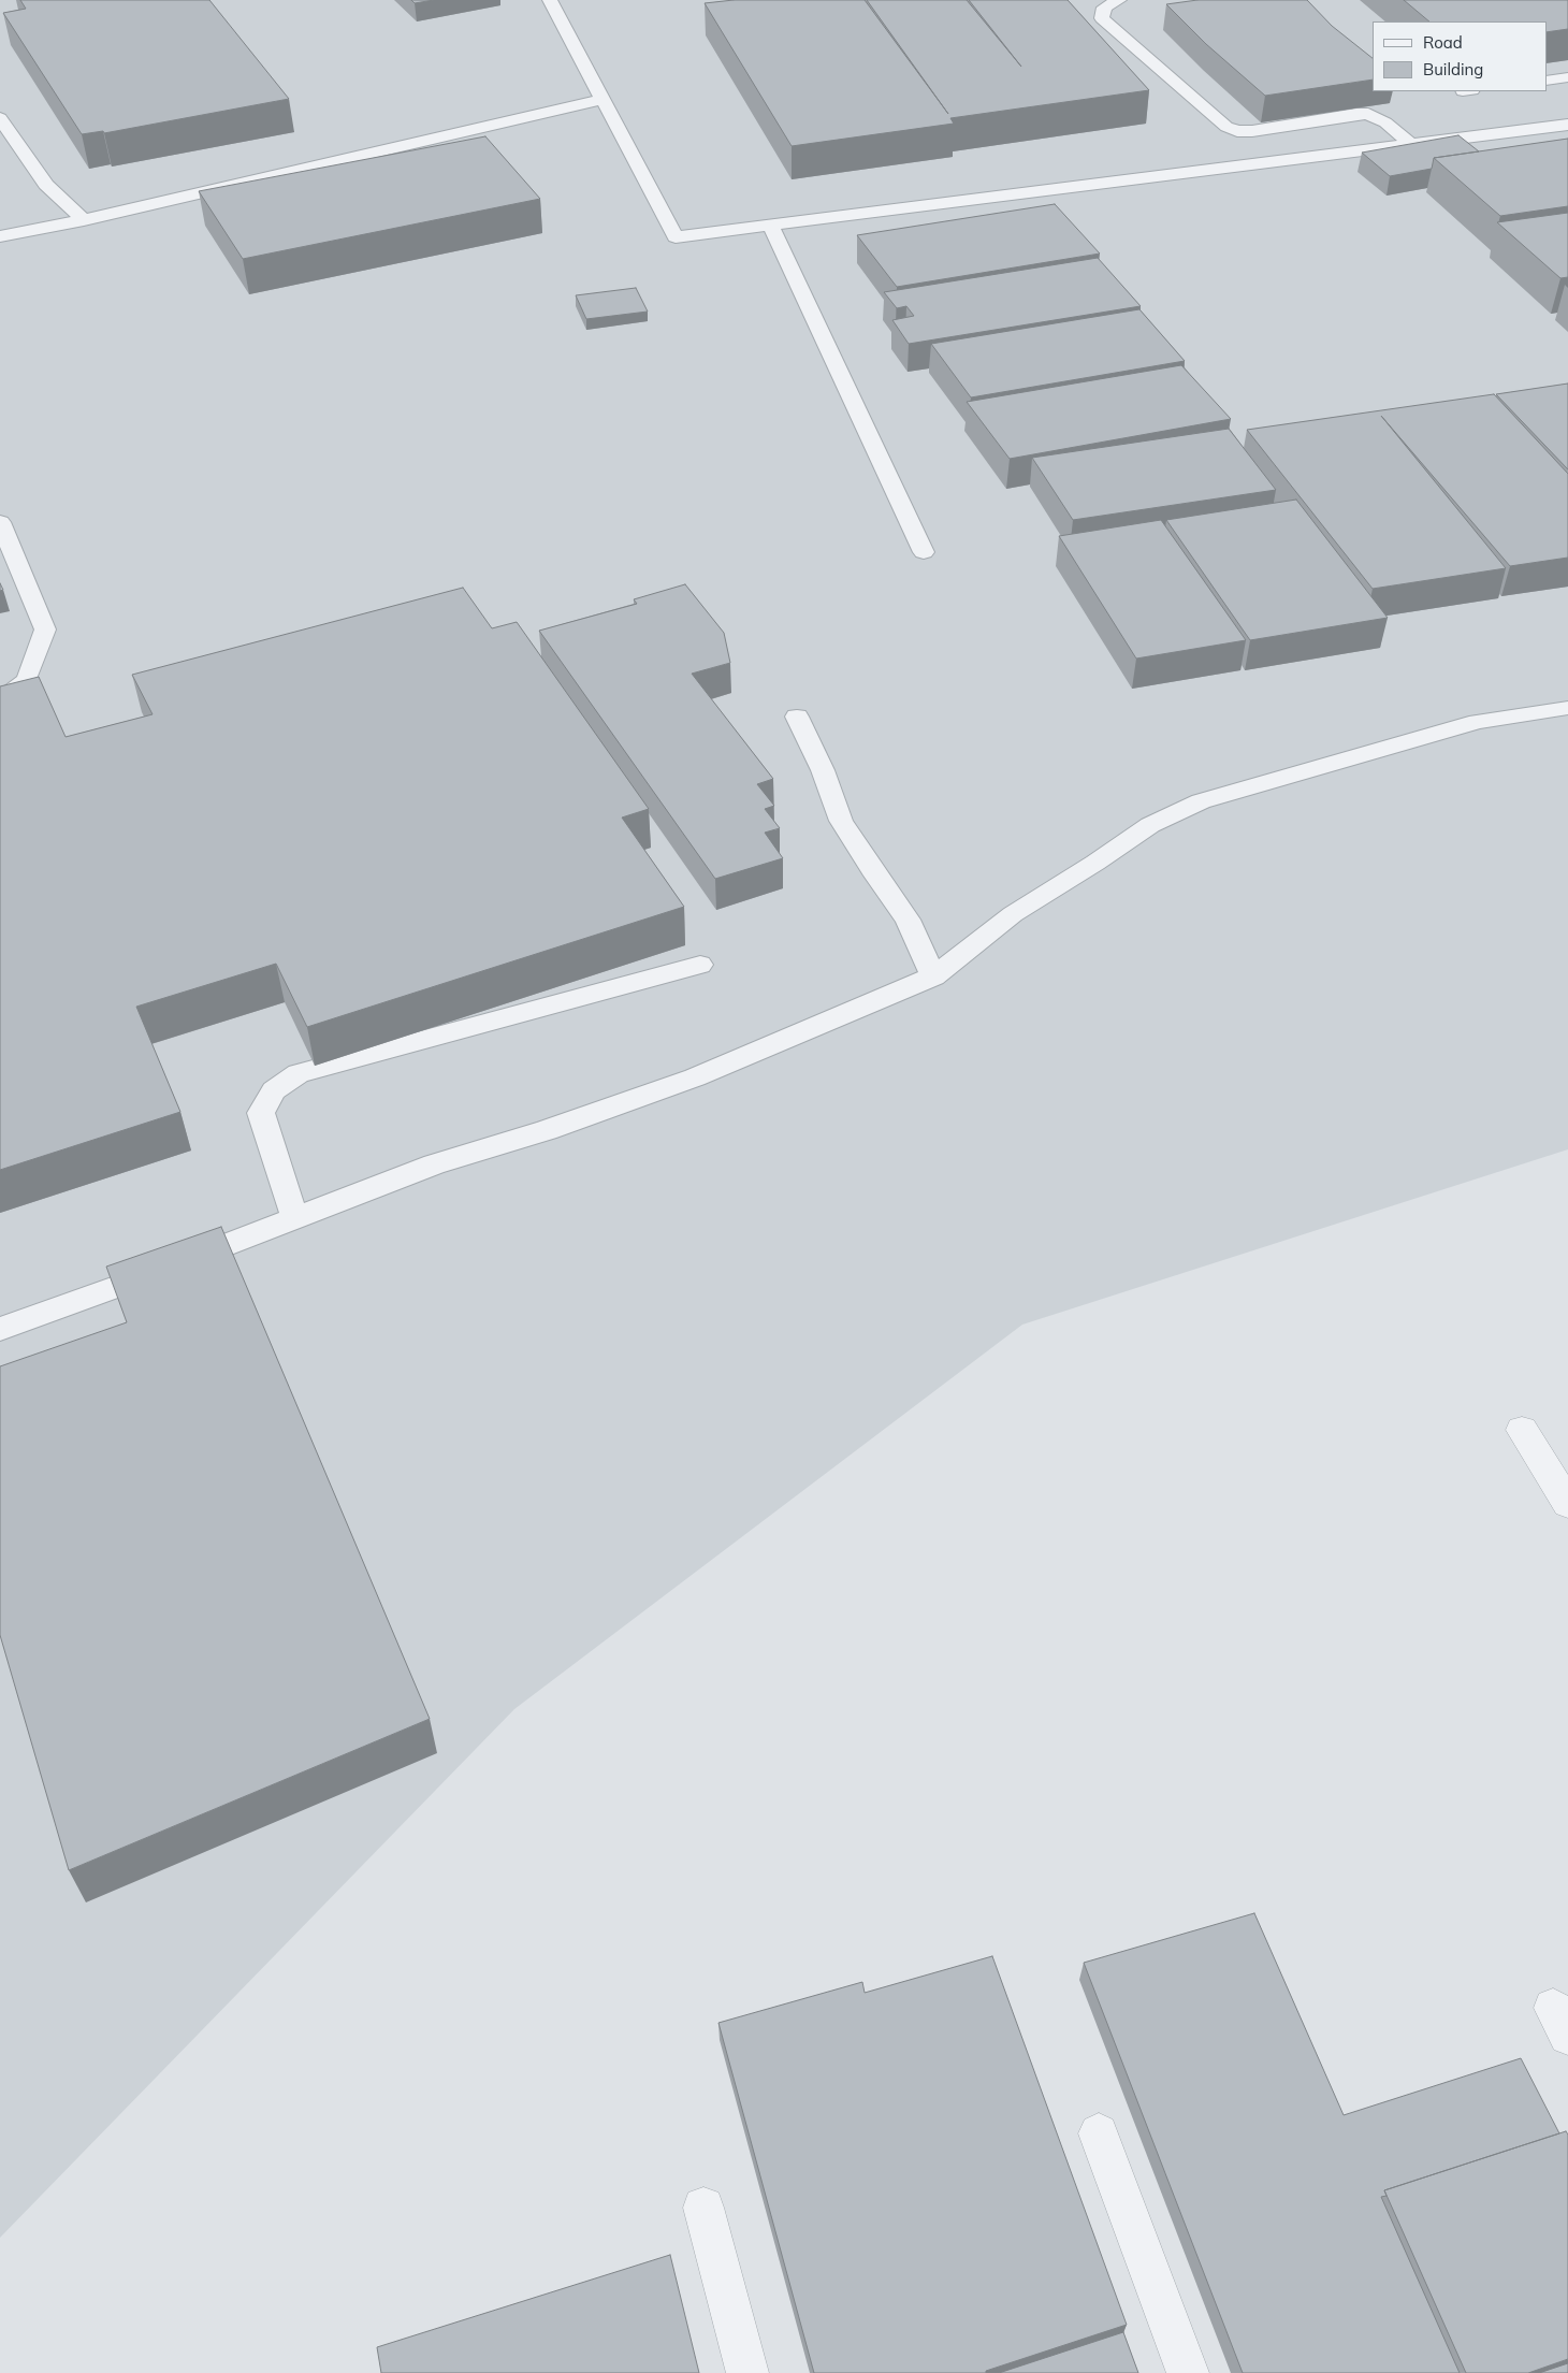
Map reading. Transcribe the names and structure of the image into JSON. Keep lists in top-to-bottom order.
{
  "legend": ["Road", "Building"]
}
